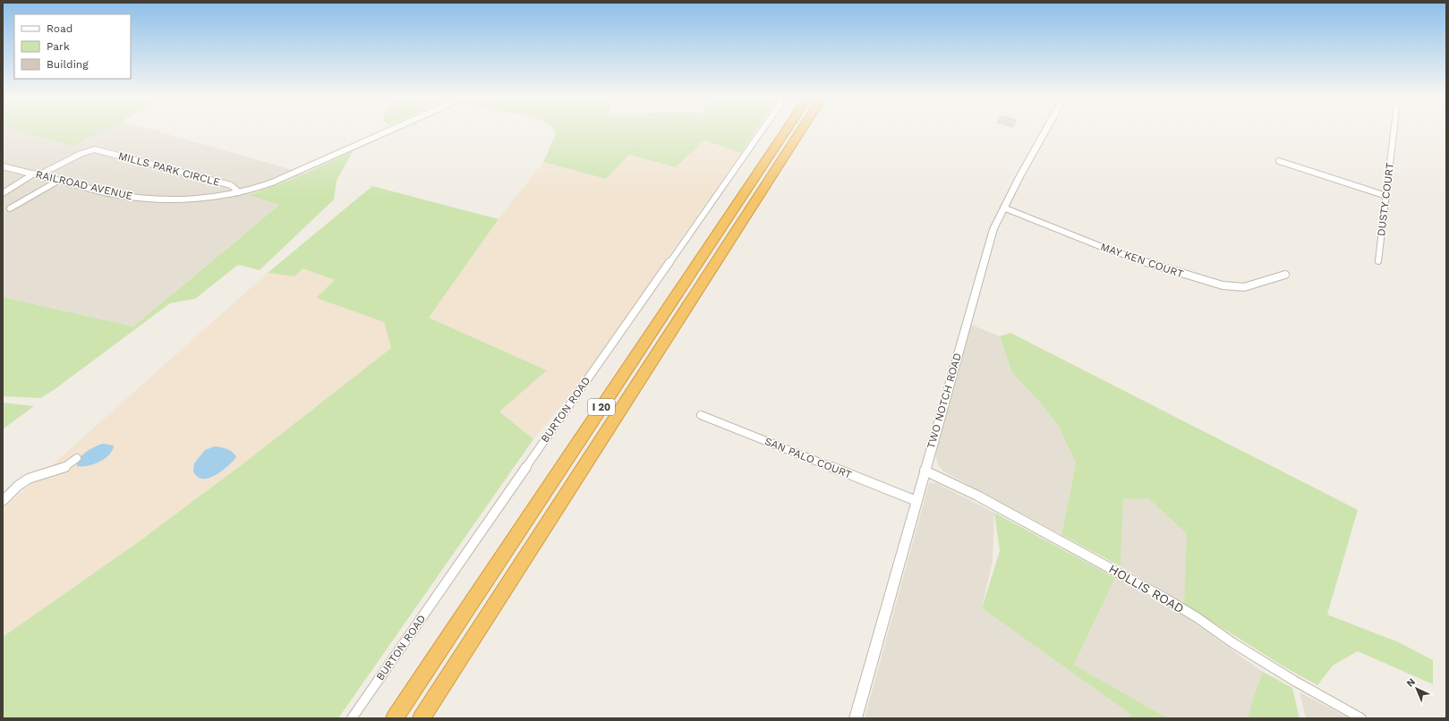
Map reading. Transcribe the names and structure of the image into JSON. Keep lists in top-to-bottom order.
{
  "streets": {
    "highway": ["I 20"],
    "street": [
      "MILLS PARK CIRCLE",
      "RAILROAD AVENUE",
      "DUSTY COURT",
      "MAY KEN COURT",
      "TWO NOTCH ROAD",
      "BURTON ROAD",
      "SAN PALO COURT",
      "HOLLIS ROAD"
    ]
  },
  "crossings": [
    ["MILLS PARK CIRCLE", "RAILROAD AVENUE"],
    ["MAY KEN COURT", "TWO NOTCH ROAD"],
    ["TWO NOTCH ROAD", "SAN PALO COURT"],
    ["TWO NOTCH ROAD", "HOLLIS ROAD"]
  ],
  "legend": ["Road", "Park", "Building"],
  "north": "top left"
}
